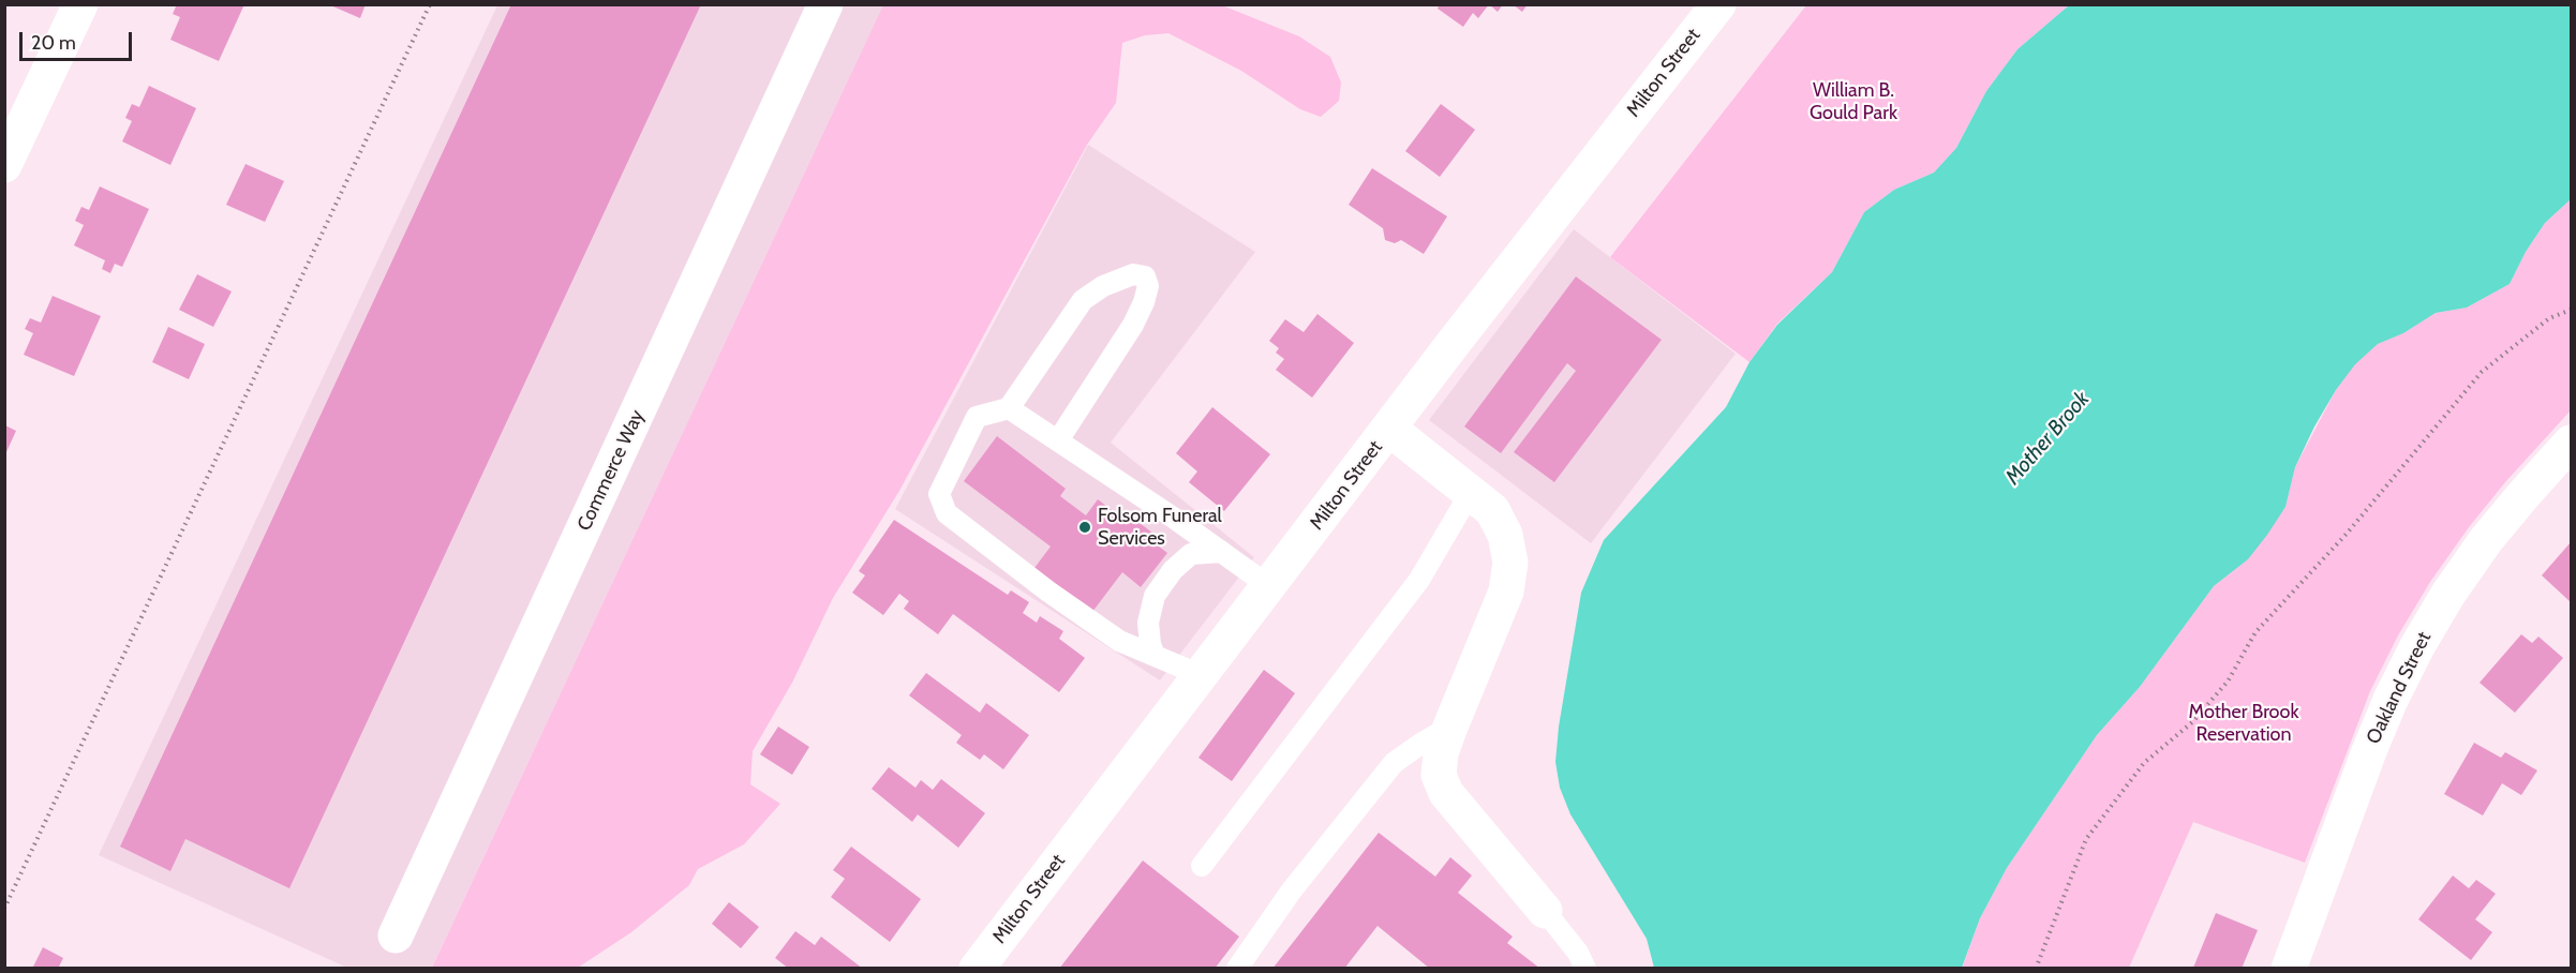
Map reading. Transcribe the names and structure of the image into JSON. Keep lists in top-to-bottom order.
{
  "streets": {
    "street": ["Milton Street", "Commerce Way", "Oakland Street"]
  },
  "water": ["Mother Brook"],
  "parks": ["William B. Gould Park", "Mother Brook Reservation"],
  "places": ["Folsom Funeral Services"],
  "scale_bar": "20 m"
}
